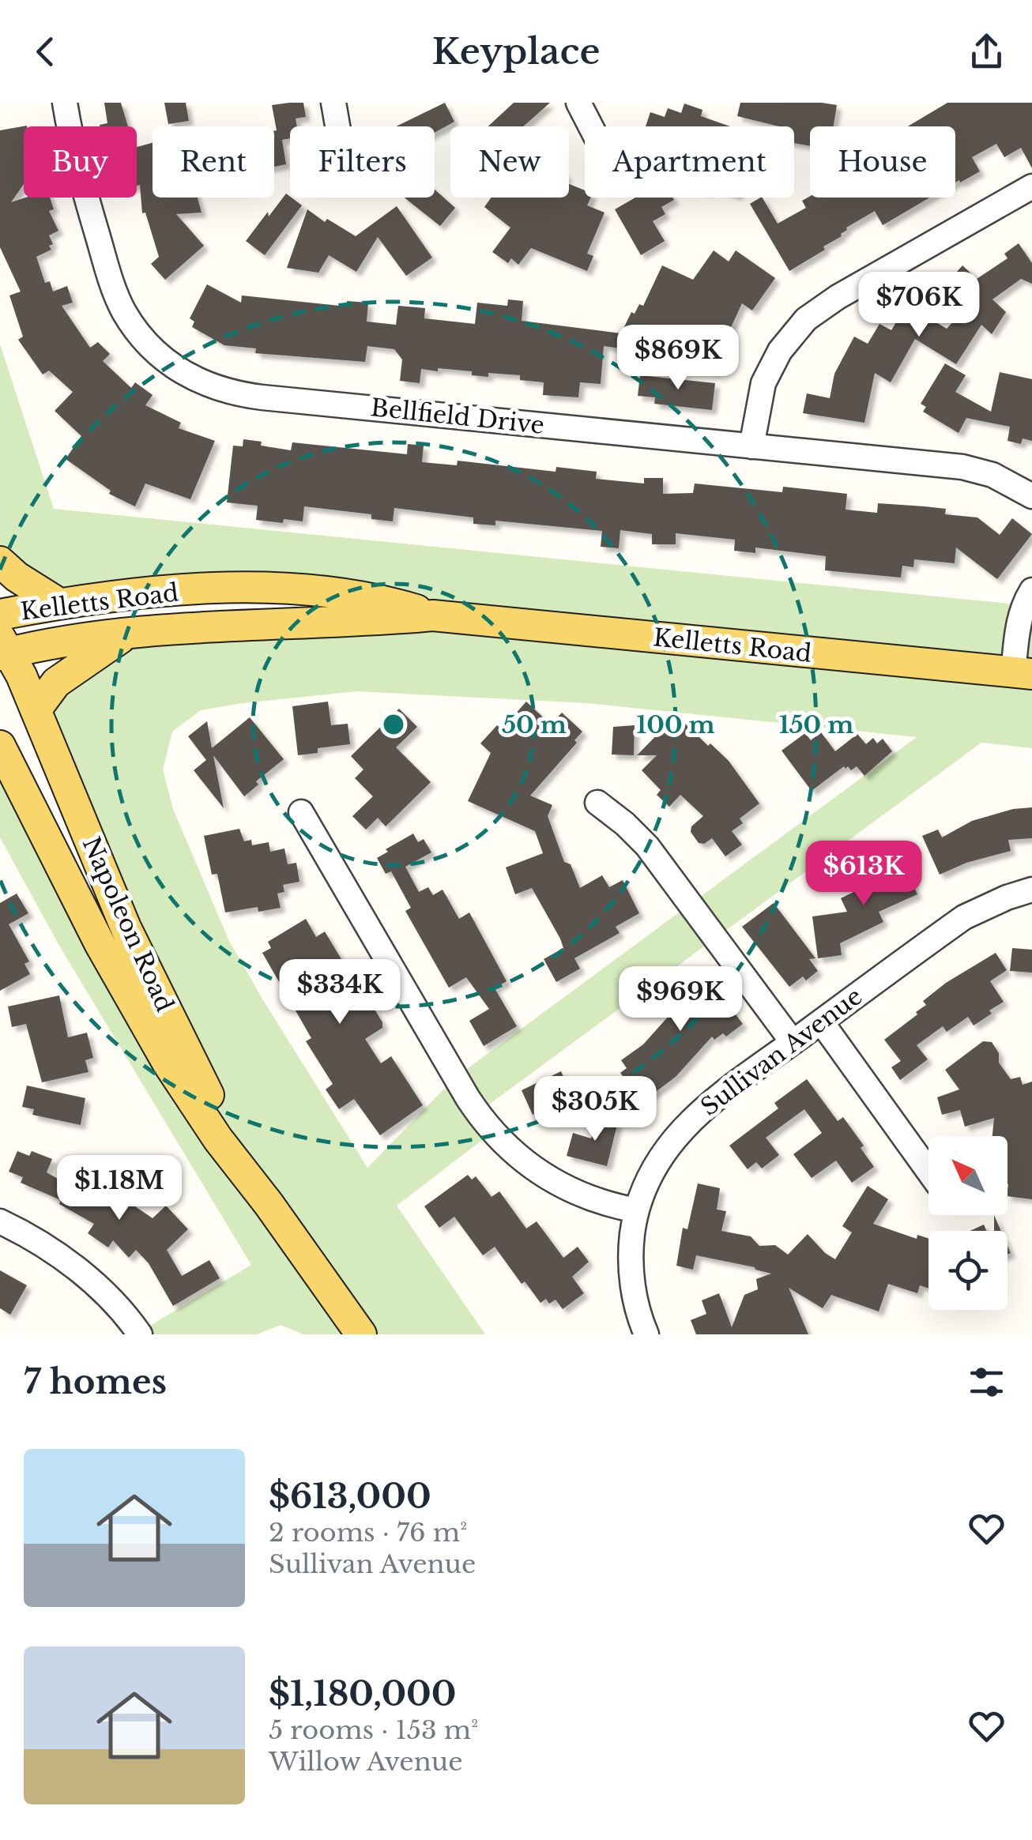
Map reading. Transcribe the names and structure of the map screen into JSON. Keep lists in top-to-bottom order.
{
  "streets": {
    "main road": ["Kelletts Road", "Napoleon Road"],
    "street": ["Bellfield Drive", "Sullivan Avenue"]
  },
  "crossings": [
    ["Kelletts Road", "Napoleon Road"]
  ],
  "north": "top left",
  "page": {
    "header": "Keyplace",
    "chip": [
      "Buy",
      "Rent",
      "Filters",
      "New",
      "Apartment",
      "House"
    ],
    "price": [
      "$706K",
      "$869K",
      "$613K",
      "$334K",
      "$969K",
      "$305K",
      "$1.18M"
    ],
    "heading": "7 homes",
    "list": [
      {
        "name": "$613,000",
        "note": "2 rooms · 76 m² · Sullivan Avenue"
      },
      {
        "name": "$1,180,000",
        "note": "5 rooms · 153 m² · Willow Avenue"
      }
    ]
  },
  "rings": ["50 m", "100 m", "150 m"]
}
